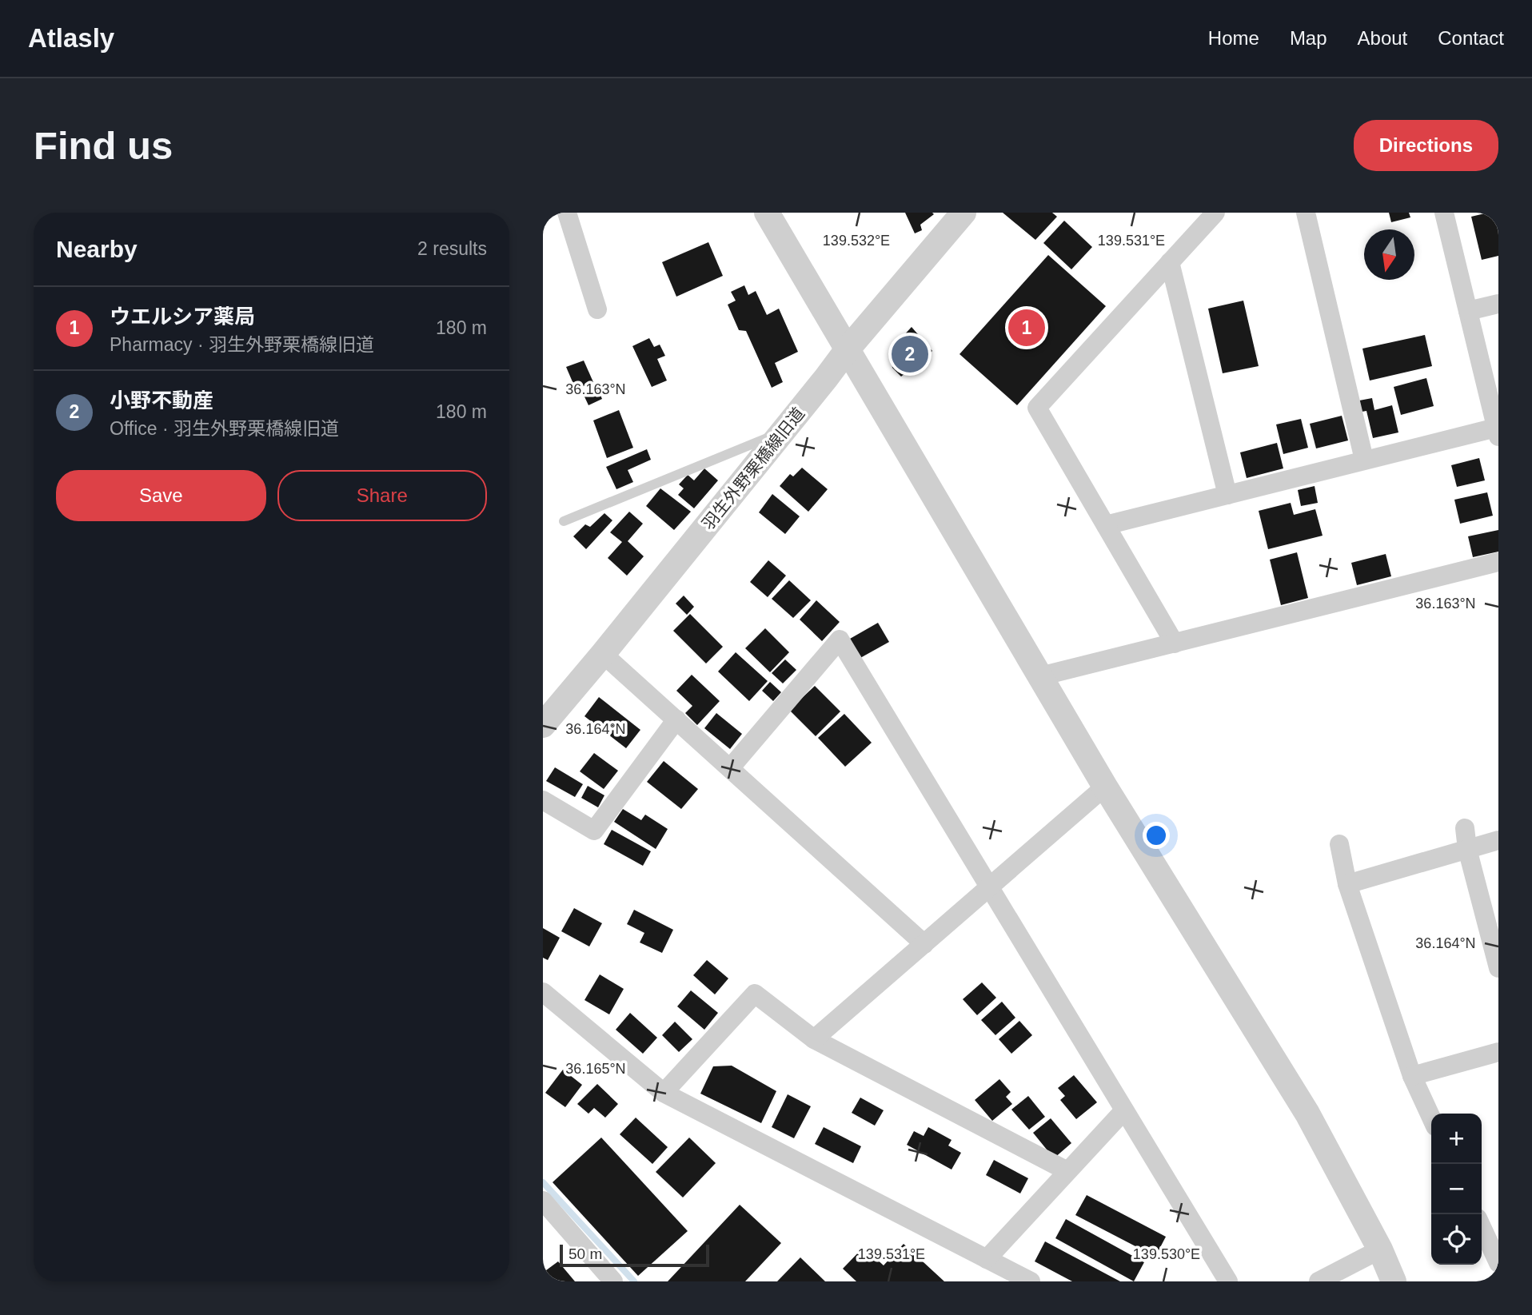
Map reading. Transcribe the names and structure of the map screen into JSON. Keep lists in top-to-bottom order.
{
  "streets": {
    "street": ["羽生外野栗橋線旧道"]
  },
  "scale_bar": "50 m",
  "north": "bottom",
  "page": {
    "header": "Atlasly",
    "nav": [
      "Home",
      "Map",
      "About",
      "Contact"
    ],
    "buttons": [
      "Directions",
      ["Save", "Share"]
    ],
    "title": "Find us",
    "heading": ["Nearby", "2 results"],
    "list": [
      {
        "mark": "1",
        "name": "ウエルシア薬局",
        "note": "Pharmacy · 羽生外野栗橋線旧道",
        "value": "180 m"
      },
      {
        "mark": "2",
        "name": "小野不動産",
        "note": "Office · 羽生外野栗橋線旧道",
        "value": "180 m"
      }
    ],
    "pins": ["1", "2"],
    "map_buttons": ["+", "−"],
    "scale": "50 m"
  },
  "coordinates": [
    "139.532°E",
    "139.531°E",
    "36.163°N",
    "36.164°N",
    "36.165°N",
    "139.530°E"
  ]
}
